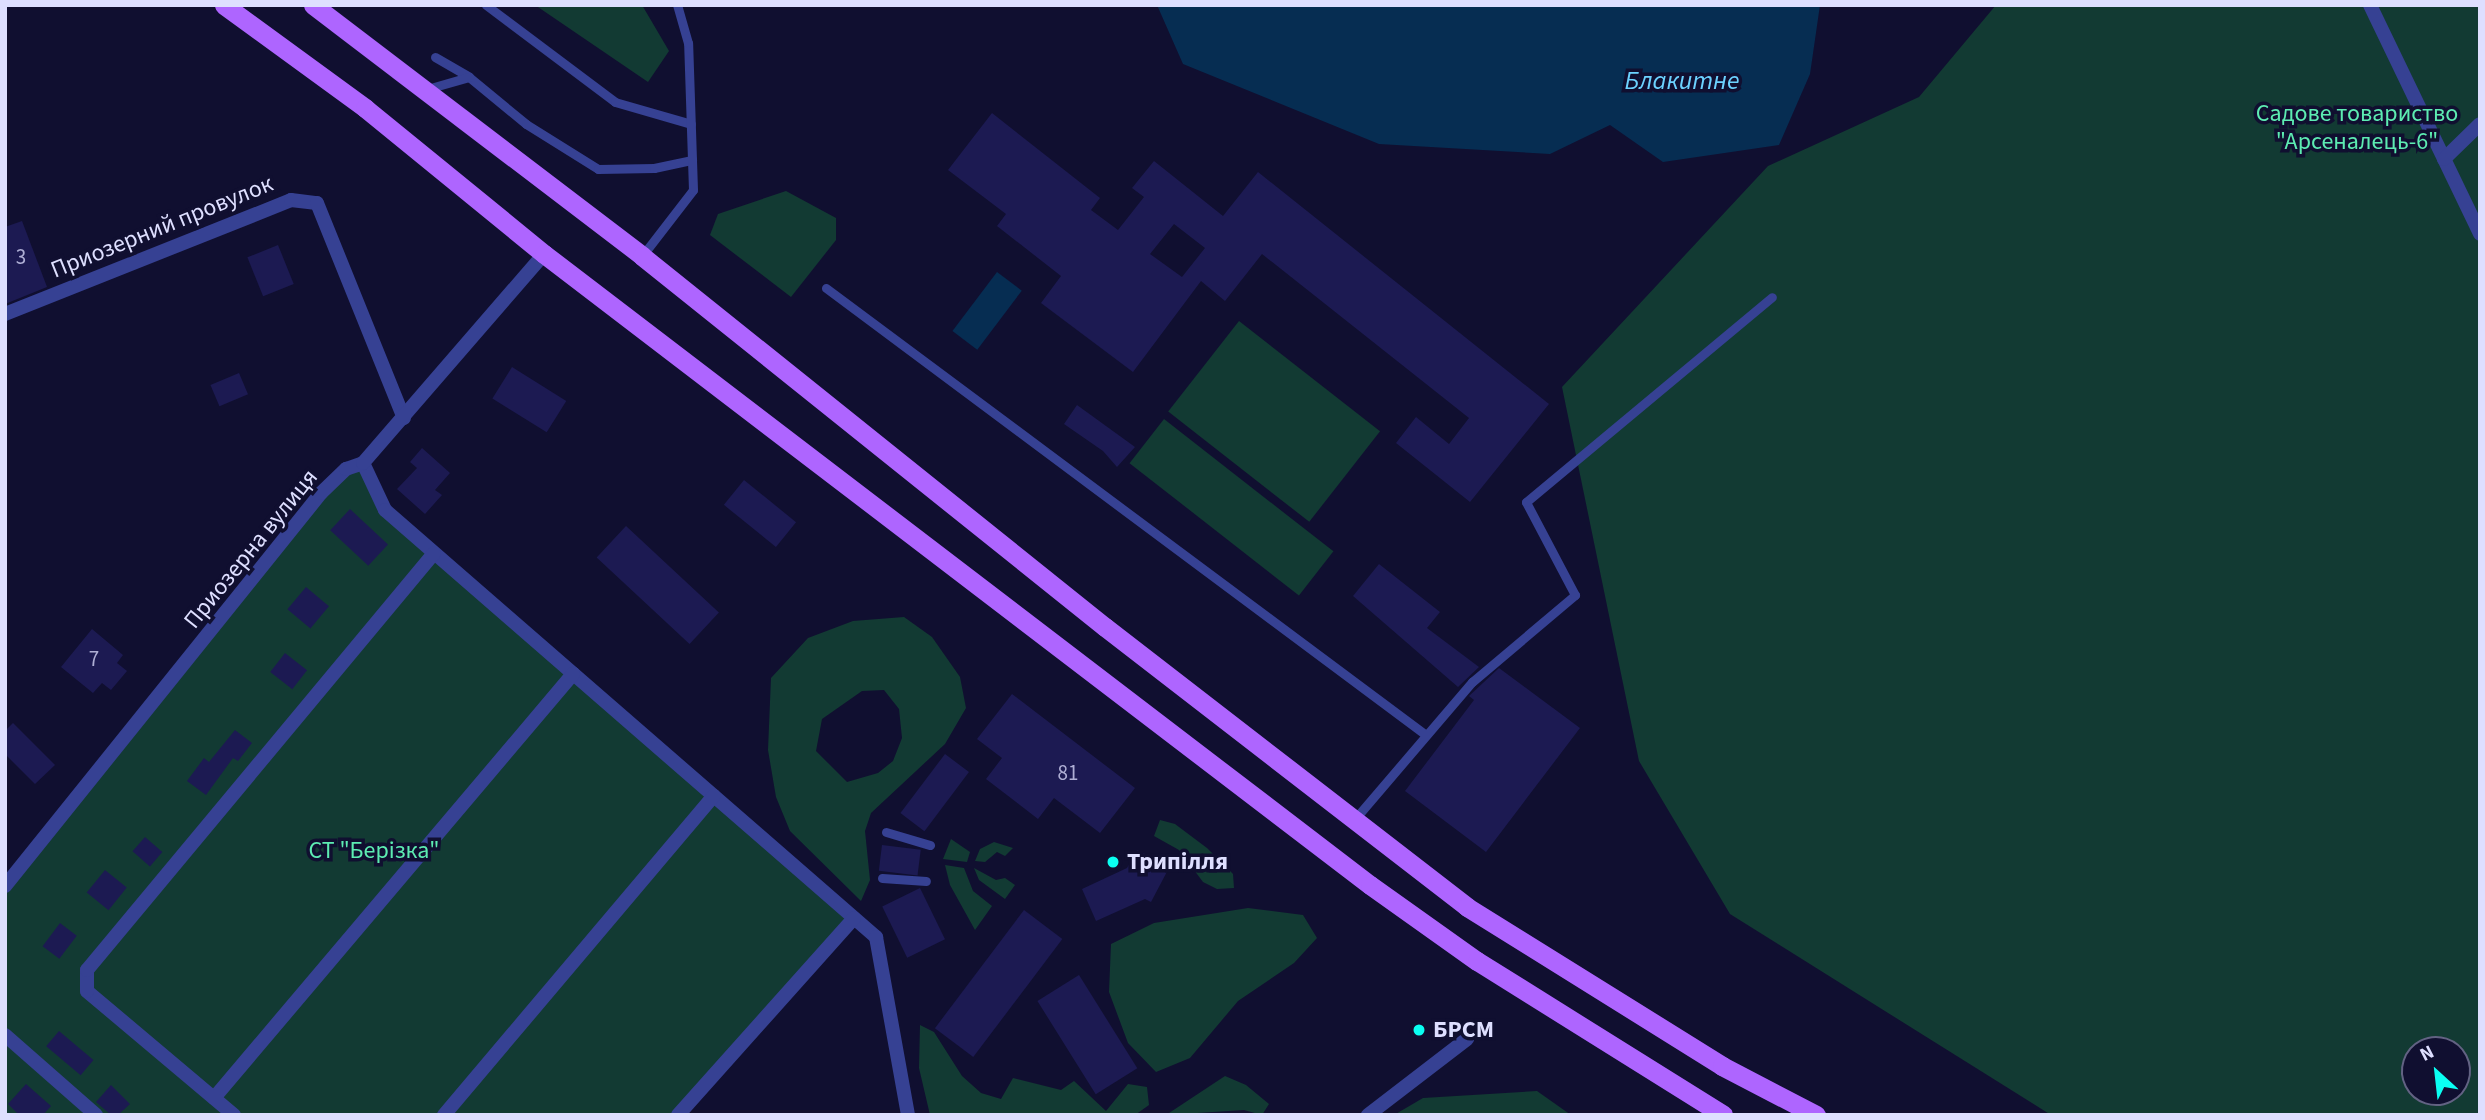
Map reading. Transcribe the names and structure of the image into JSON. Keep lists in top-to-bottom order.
{
  "streets": {
    "street": ["Приозерний провулок", "Приозерна вулиця"]
  },
  "crossings": [
    ["Приозерний провулок", "Приозерна вулиця"]
  ],
  "water": ["Блакитне"],
  "parks": ["Садове товариство \"Арсеналець-6\"", "СТ \"Берізка\""],
  "places": ["Трипілля", "БРСМ"],
  "house_numbers": ["3", "7", "81"],
  "north": "top left"
}
